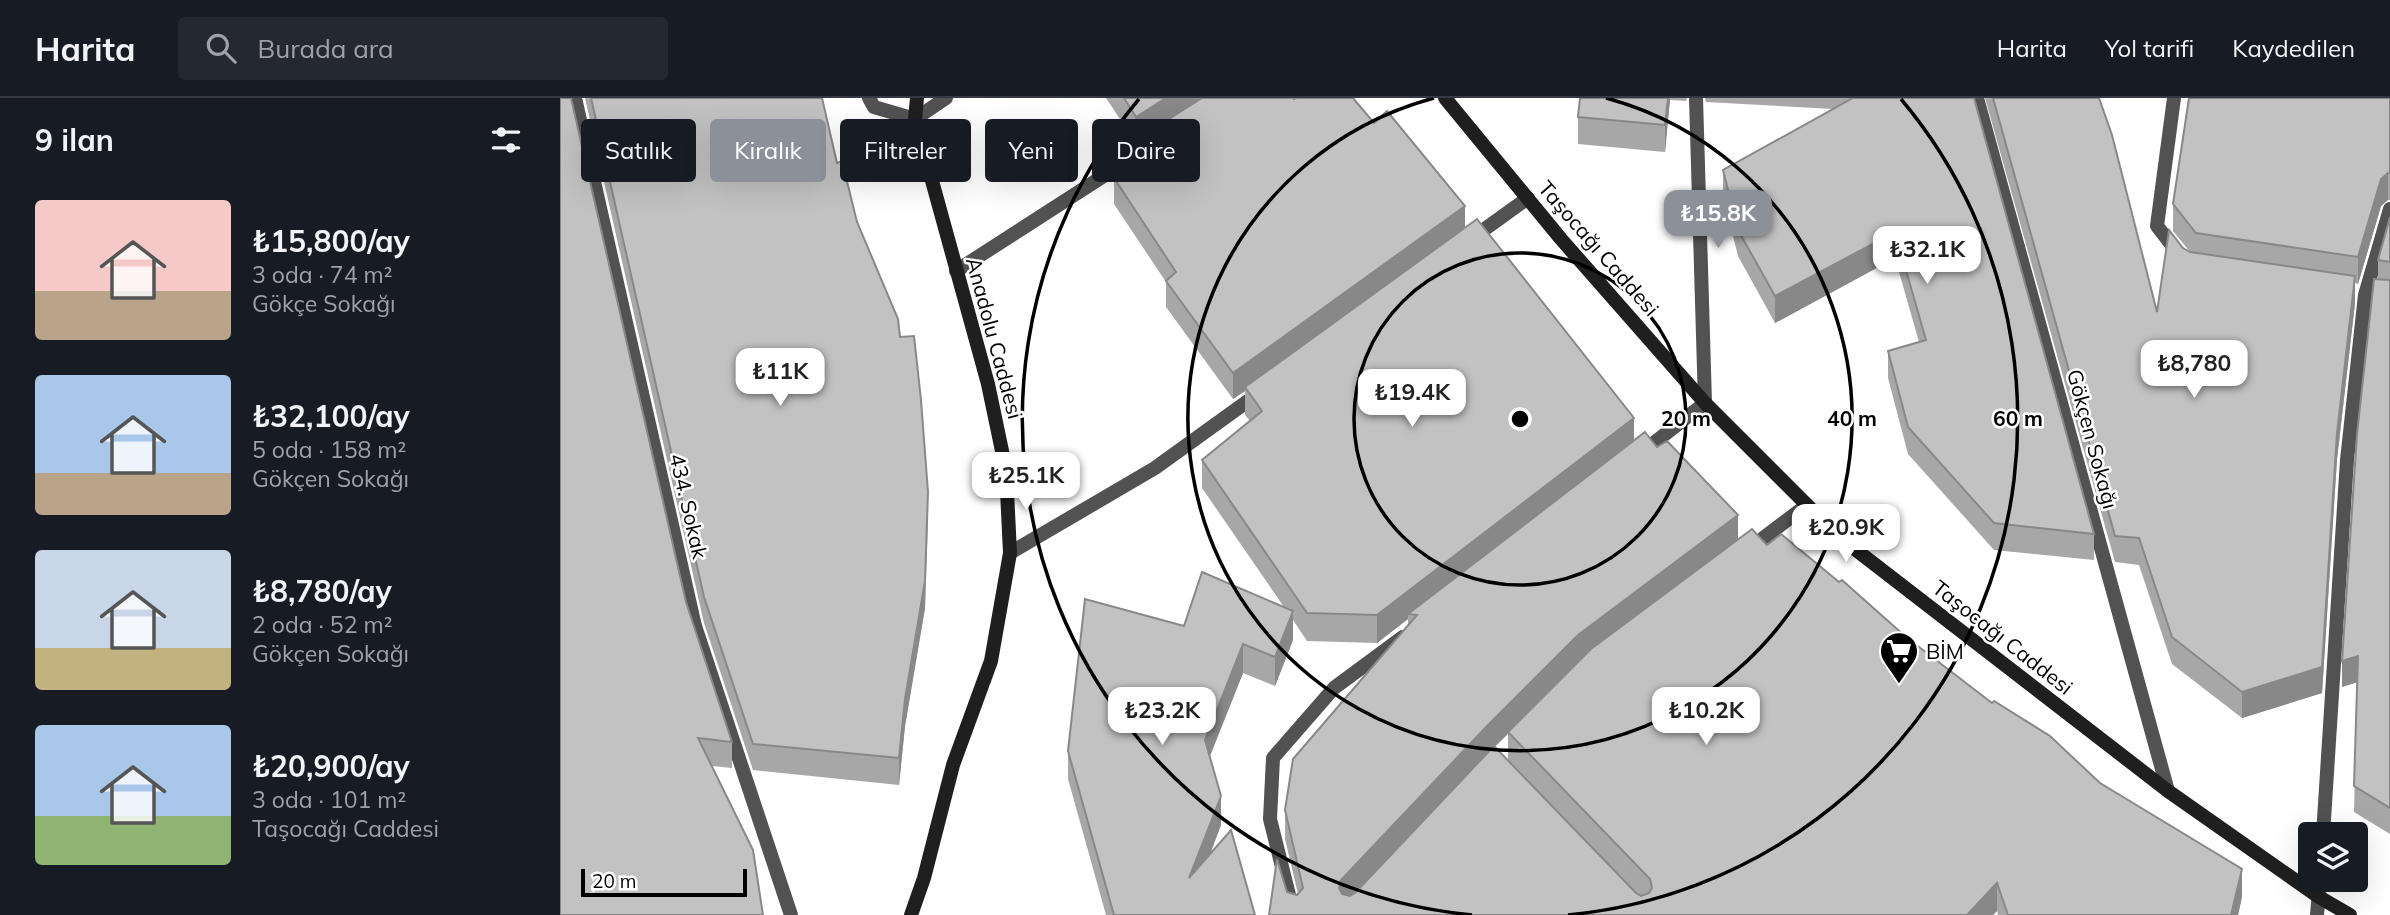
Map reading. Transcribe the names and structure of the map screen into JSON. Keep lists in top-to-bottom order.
{
  "streets": {
    "main road": ["Taşocağı Caddesi", "Anadolu Caddesi"],
    "street": ["Gökçen Sokağı", "434. Sokak"]
  },
  "crossings": [
    ["Taşocağı Caddesi", "Gökçen Sokağı"]
  ],
  "places": {
    "supermarket": ["BİM"]
  },
  "scale_bar": "20 m",
  "page": {
    "header": "Harita",
    "search": "Burada ara",
    "nav": ["Harita", "Yol tarifi", "Kaydedilen"],
    "heading": "9 ilan",
    "chip": [
      "Satılık",
      "Kiralık",
      "Filtreler",
      "Yeni",
      "Daire"
    ],
    "list": [
      {
        "name": "₺15,800/ay",
        "note": "3 oda · 74 m² · Gökçe Sokağı"
      },
      {
        "name": "₺32,100/ay",
        "note": "5 oda · 158 m² · Gökçen Sokağı"
      },
      {
        "name": "₺8,780/ay",
        "note": "2 oda · 52 m² · Gökçen Sokağı"
      },
      {
        "name": "₺20,900/ay",
        "note": "3 oda · 101 m² · Taşocağı Caddesi"
      }
    ],
    "price": [
      "₺15.8K",
      "₺32.1K",
      "₺8,780",
      "₺11K",
      "₺19.4K",
      "₺25.1K",
      "₺20.9K",
      "₺23.2K",
      "₺10.2K"
    ],
    "scale": "20 m"
  },
  "rings": ["20 m", "40 m", "60 m"]
}
